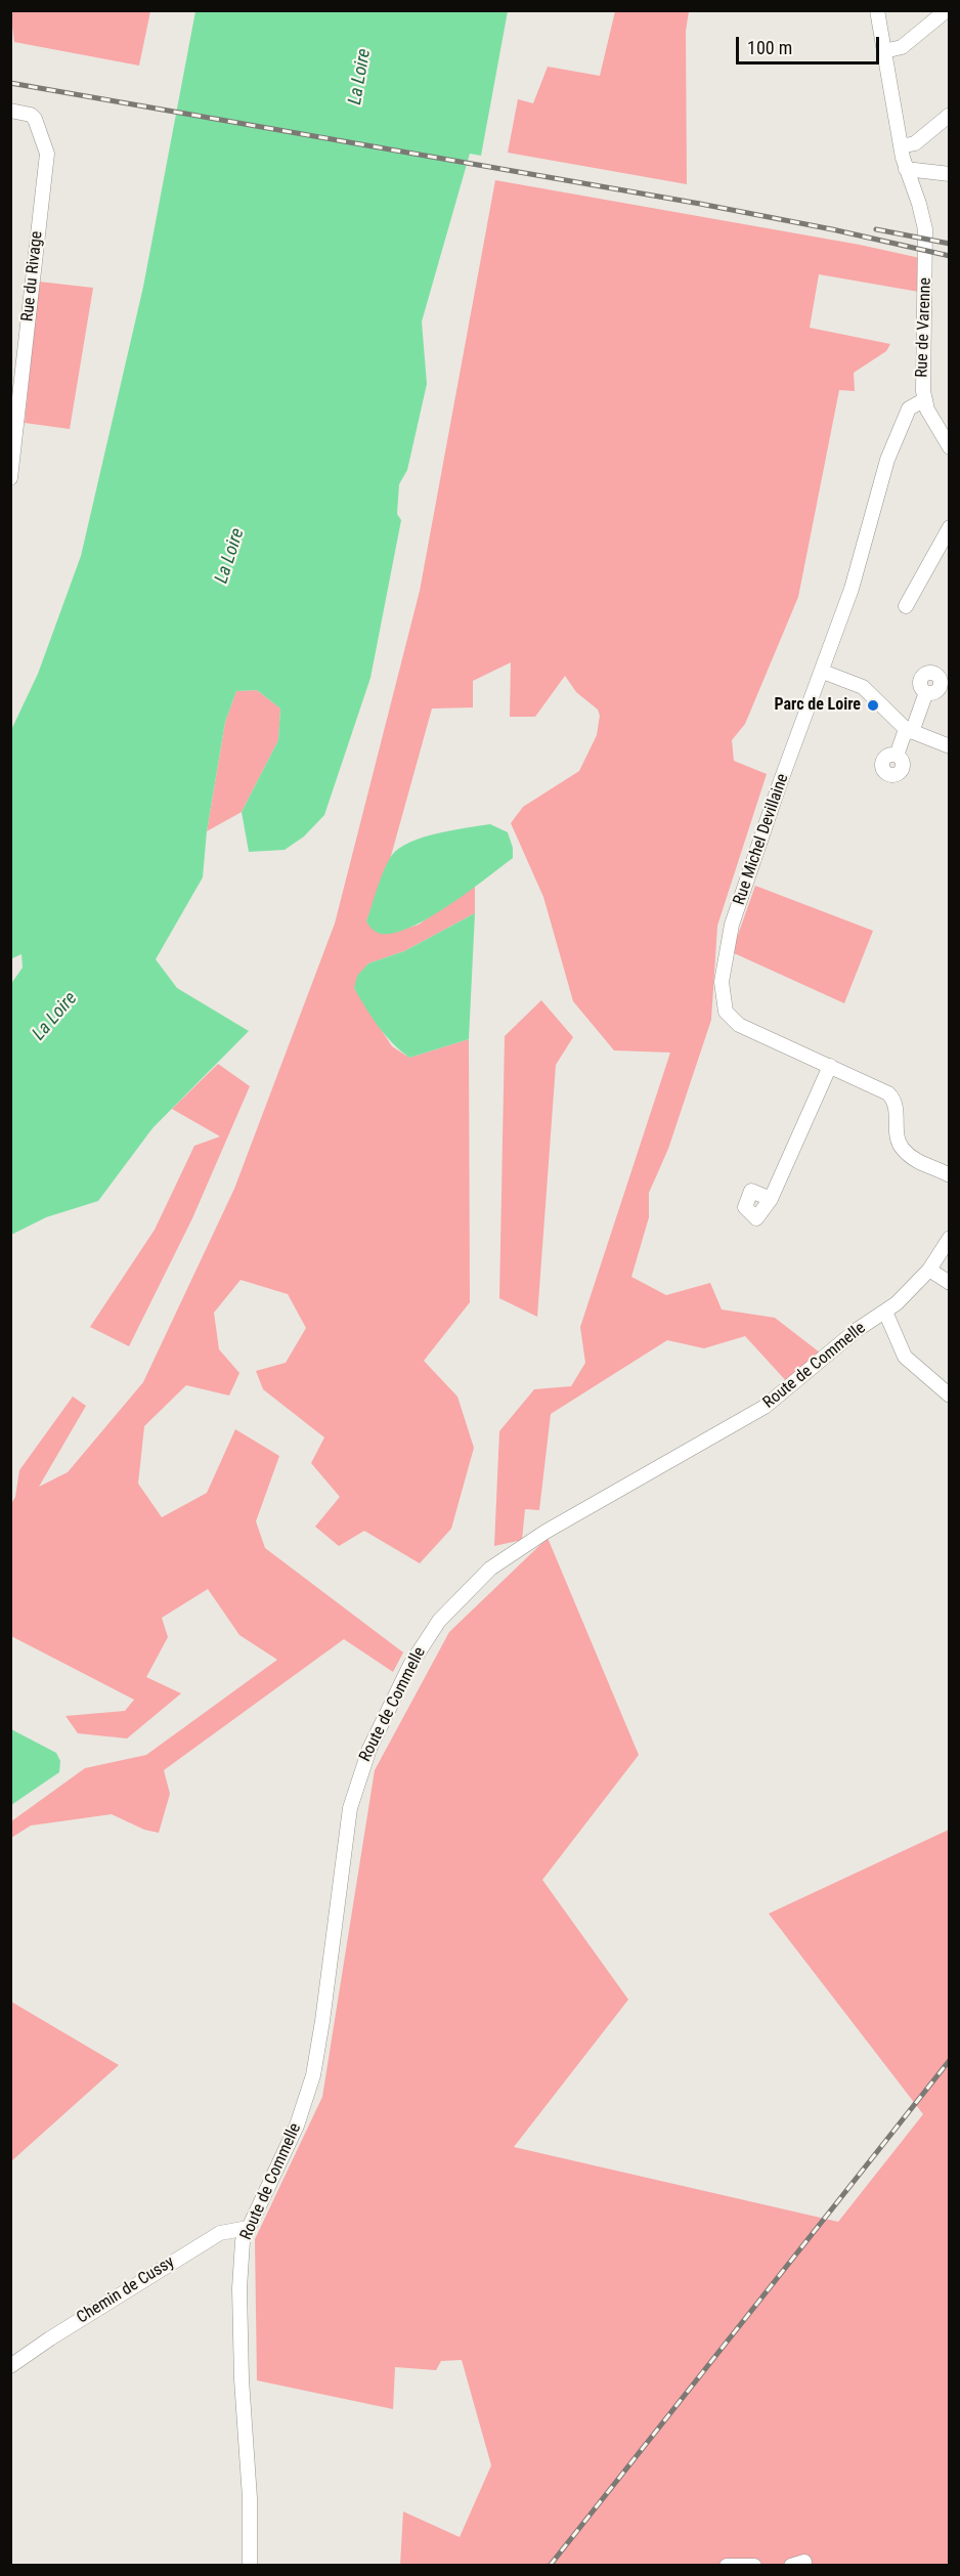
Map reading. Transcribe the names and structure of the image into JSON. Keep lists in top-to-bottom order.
{
  "streets": {
    "street": [
      "Rue du Rivage",
      "Rue de Varenne",
      "Rue Michel Devillaine",
      "Route de Commelle",
      "Chemin de Cussy"
    ]
  },
  "crossings": [
    ["Rue de Varenne", "Rue Michel Devillaine"],
    ["Route de Commelle", "Chemin de Cussy"]
  ],
  "water": ["La Loire"],
  "places": ["Parc de Loire"],
  "scale_bar": "100 m"
}
